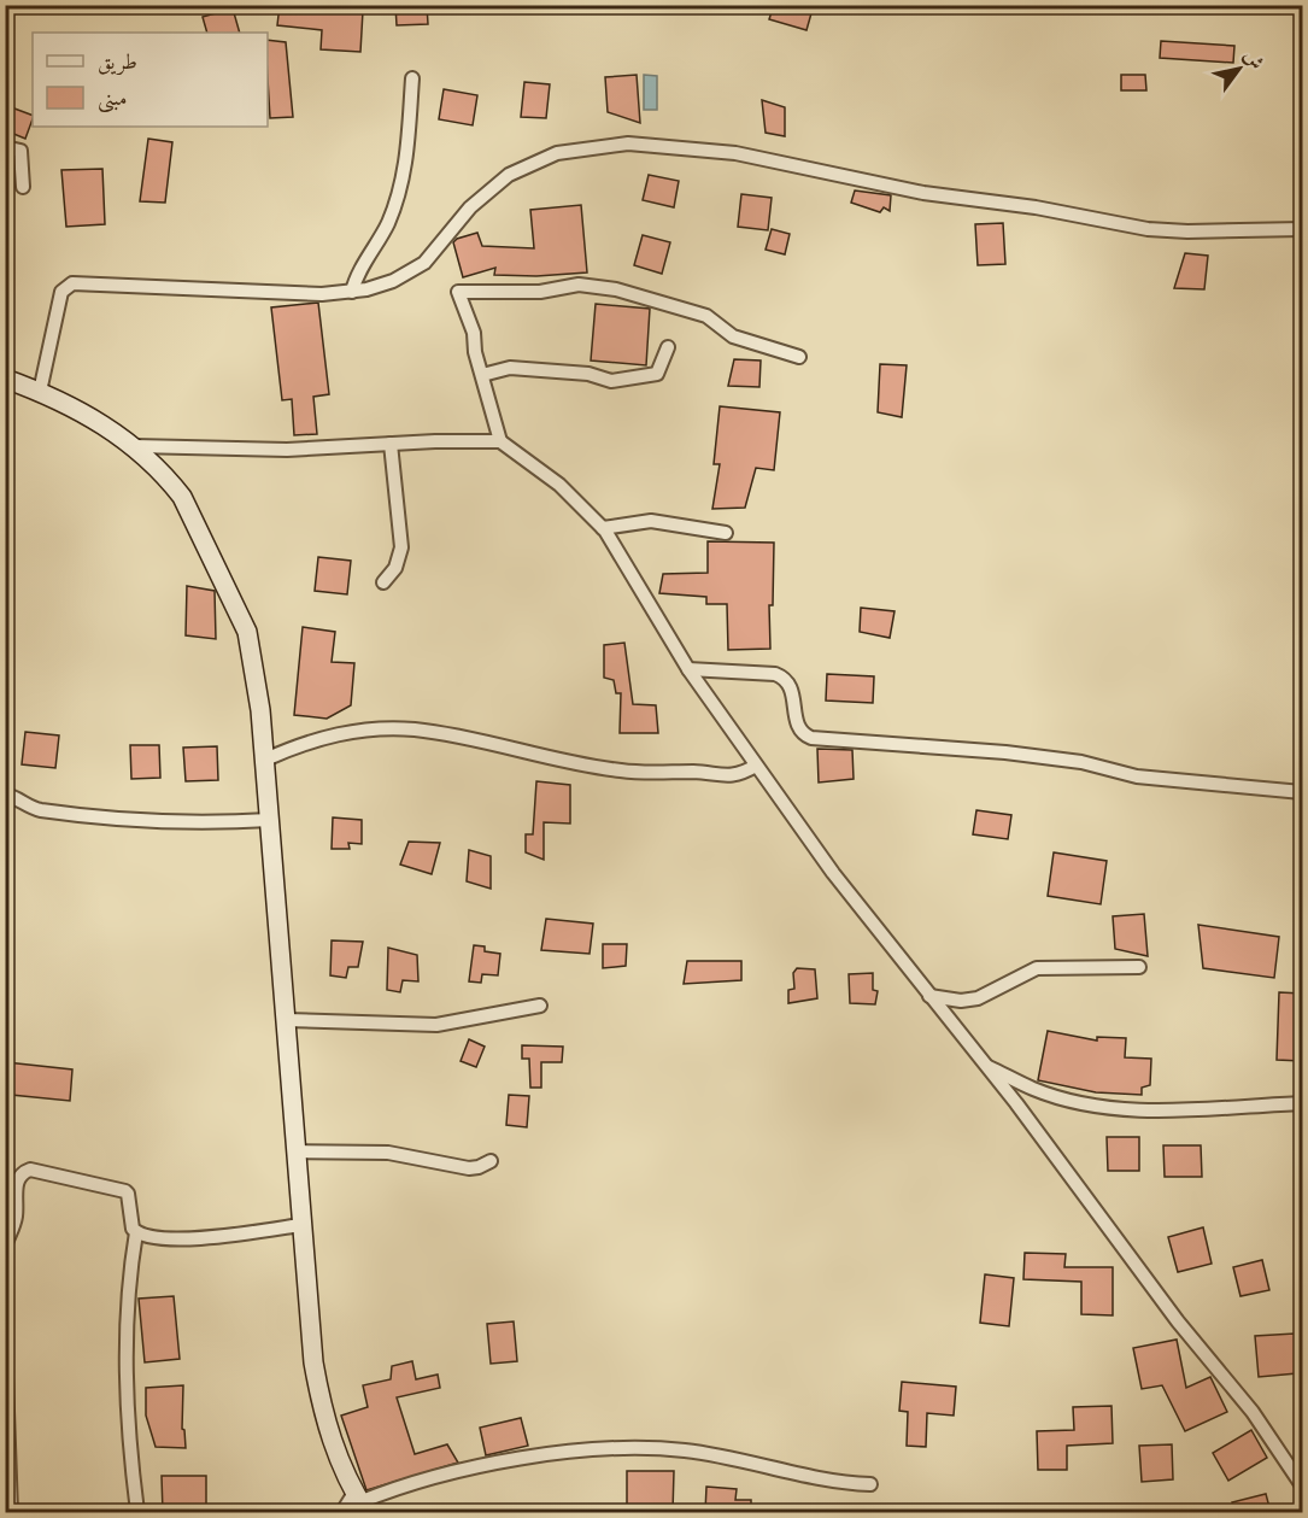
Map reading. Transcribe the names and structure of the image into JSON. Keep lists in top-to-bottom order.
{
  "legend": ["طريق", "مبنى"],
  "north": "top right"
}
